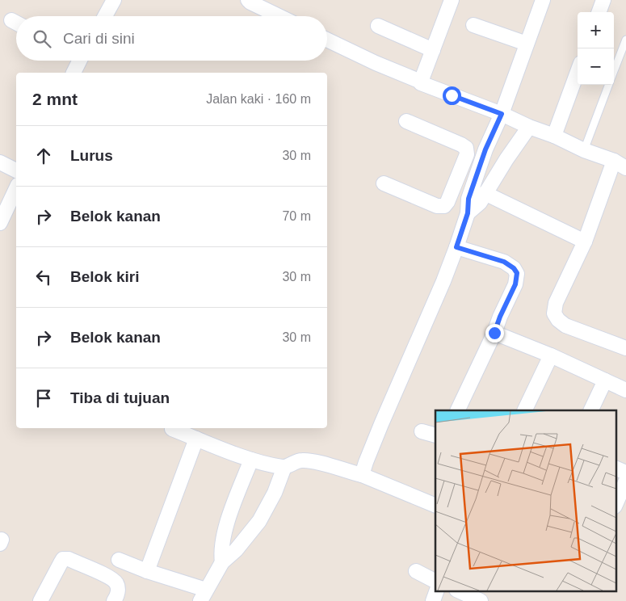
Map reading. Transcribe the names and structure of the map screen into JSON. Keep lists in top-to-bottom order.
{
  "page": {
    "map_buttons": ["+", "−"],
    "search": "Cari di sini",
    "heading": ["2 mnt", "Jalan kaki · 160 m"],
    "list": [
      ["Lurus", "30 m"],
      ["Belok kanan", "70 m"],
      ["Belok kiri", "30 m"],
      ["Belok kanan", "30 m"],
      "Tiba di tujuan"
    ]
  }
}
